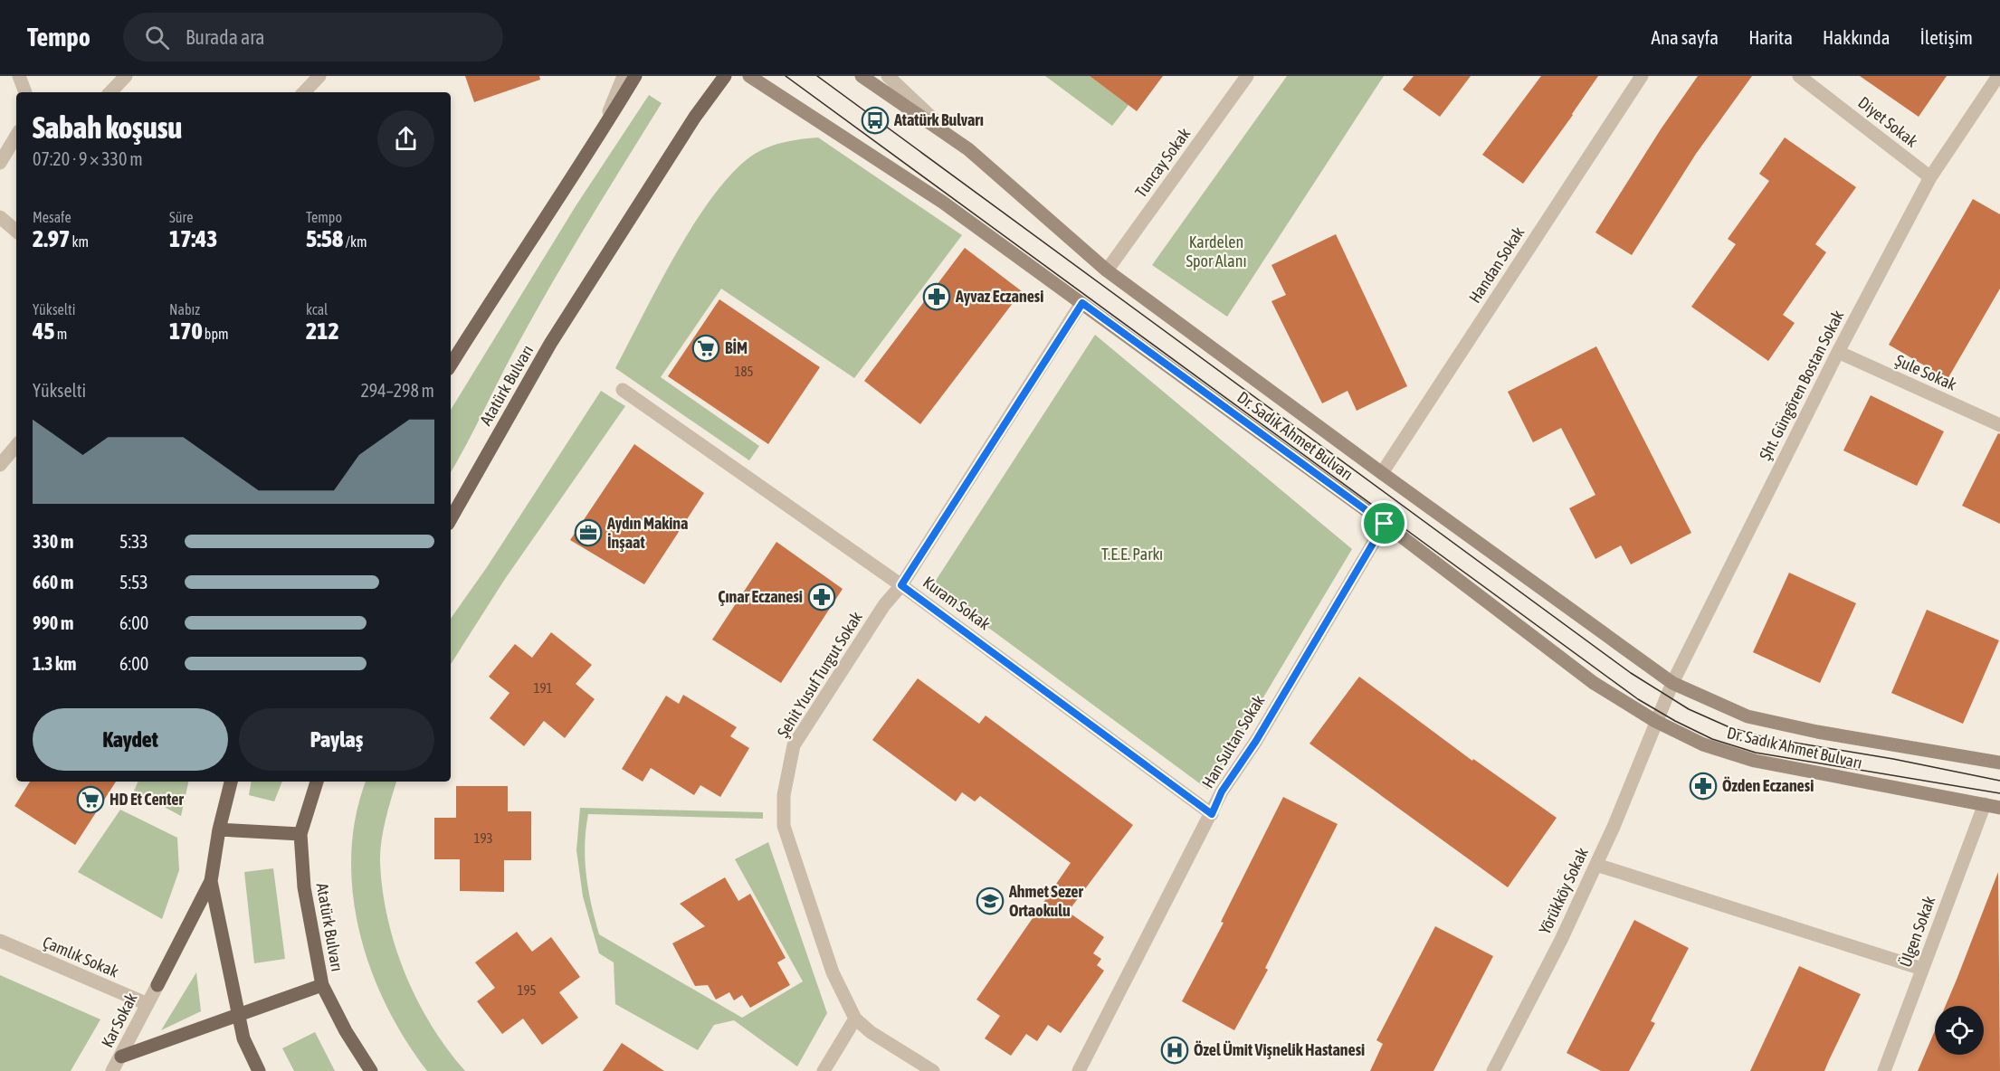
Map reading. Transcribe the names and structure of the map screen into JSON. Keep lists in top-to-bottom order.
{
  "streets": {
    "main road": ["Atatürk Bulvarı", "Dr. Sadık Ahmet Bulvarı"],
    "street": [
      "Diyet Sokak",
      "Tuncay Sokak",
      "Handan Sokak",
      "Şule Sokak",
      "Şht. Güngören Bostan Sokak",
      "Kuram Sokak",
      "Şehit Yusuf Turgut Sokak",
      "Han Sultan Sokak",
      "Yörükköy Sokak",
      "Ülgen Sokak",
      "Çamlık Sokak",
      "Kar Sokak"
    ]
  },
  "crossings": [
    ["Diyet Sokak", "Şht. Güngören Bostan Sokak"],
    ["Tuncay Sokak", "Dr. Sadık Ahmet Bulvarı"],
    ["Handan Sokak", "Dr. Sadık Ahmet Bulvarı"],
    ["Şule Sokak", "Şht. Güngören Bostan Sokak"],
    ["Şht. Güngören Bostan Sokak", "Dr. Sadık Ahmet Bulvarı"],
    ["Şht. Güngören Bostan Sokak", "Yörükköy Sokak"],
    ["Dr. Sadık Ahmet Bulvarı", "Şehit Yusuf Turgut Sokak"],
    ["Dr. Sadık Ahmet Bulvarı", "Han Sultan Sokak"],
    ["Dr. Sadık Ahmet Bulvarı", "Yörükköy Sokak"],
    ["Dr. Sadık Ahmet Bulvarı", "Ülgen Sokak"],
    ["Kuram Sokak", "Şehit Yusuf Turgut Sokak"],
    ["Kuram Sokak", "Han Sultan Sokak"],
    ["Çamlık Sokak", "Kar Sokak"]
  ],
  "parks": ["Kardelen Spor Alanı", "T.E.E. Parkı"],
  "places": {
    "bus stop": ["Atatürk Bulvarı"],
    "pharmacy": ["Ayvaz Eczanesi", "Çınar Eczanesi", "Özden Eczanesi"],
    "supermarket": ["BİM", "HD Et Center"],
    "office": ["Aydın Makina İnşaat"],
    "school or university": ["Ahmet Sezer Ortaokulu"],
    "hospital": ["Özel Ümit Vişnelik Hastanesi"]
  },
  "house_numbers": [
    "185",
    "191",
    "193",
    "195"
  ],
  "page": {
    "header": "Tempo",
    "search": "Burada ara",
    "nav": [
      "Ana sayfa",
      "Harita",
      "Hakkında",
      "İletişim"
    ],
    "heading": ["Sabah koşusu", "07:20 · 9 × 330 m"],
    "stats": [
      ["Mesafe", "2.97 km"],
      ["Süre", "17:43"],
      ["Tempo", "5:58 /km"],
      ["Yükselti", "45 m"],
      ["Nabız", "170 bpm"],
      ["kcal", "212"]
    ],
    "chart": ["Yükselti", "294–298 m"],
    "list": [
      {
        "name": "330 m",
        "note": "5:33"
      },
      {
        "name": "660 m",
        "note": "5:53"
      },
      {
        "name": "990 m",
        "note": "6:00"
      },
      {
        "name": "1.3 km",
        "note": "6:00"
      }
    ],
    "buttons": ["Kaydet", "Paylaş"]
  }
}
